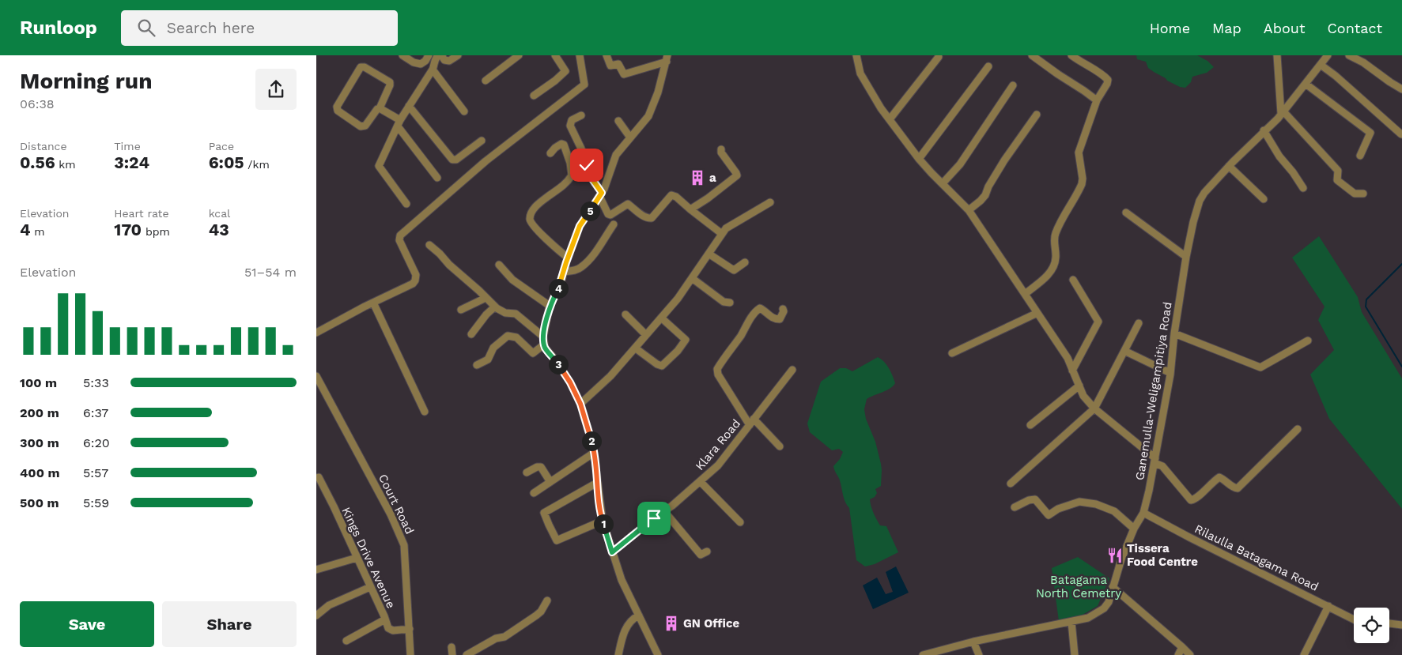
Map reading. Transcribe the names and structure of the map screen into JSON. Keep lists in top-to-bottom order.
{
  "streets": {
    "street": [
      "Ganemulla-Weligampitiya Road",
      "Klara Road",
      "Court Road",
      "Kings Drive Avenue",
      "Rilaulla Batagama Road"
    ]
  },
  "crossings": [
    ["Ganemulla-Weligampitiya Road", "Rilaulla Batagama Road"],
    ["Court Road", "Kings Drive Avenue"]
  ],
  "parks": ["Batagama North Cemetry"],
  "places": {
    "building": ["a", "GN Office"],
    "restaurant": ["Tissera Food Centre"]
  },
  "page": {
    "header": "Runloop",
    "search": "Search here",
    "nav": [
      "Home",
      "Map",
      "About",
      "Contact"
    ],
    "heading": ["Morning run", "06:38"],
    "stats": [
      ["Distance", "0.56 km"],
      ["Time", "3:24"],
      ["Pace", "6:05 /km"],
      ["Elevation", "4 m"],
      ["Heart rate", "170 bpm"],
      ["kcal", "43"]
    ],
    "pins": [
      "5",
      "4",
      "3",
      "2",
      "1"
    ],
    "chart": ["Elevation", "51–54 m"],
    "list": [
      {
        "name": "100 m",
        "note": "5:33"
      },
      {
        "name": "200 m",
        "note": "6:37"
      },
      {
        "name": "300 m",
        "note": "6:20"
      },
      {
        "name": "400 m",
        "note": "5:57"
      },
      {
        "name": "500 m",
        "note": "5:59"
      }
    ],
    "buttons": ["Save", "Share"]
  }
}
